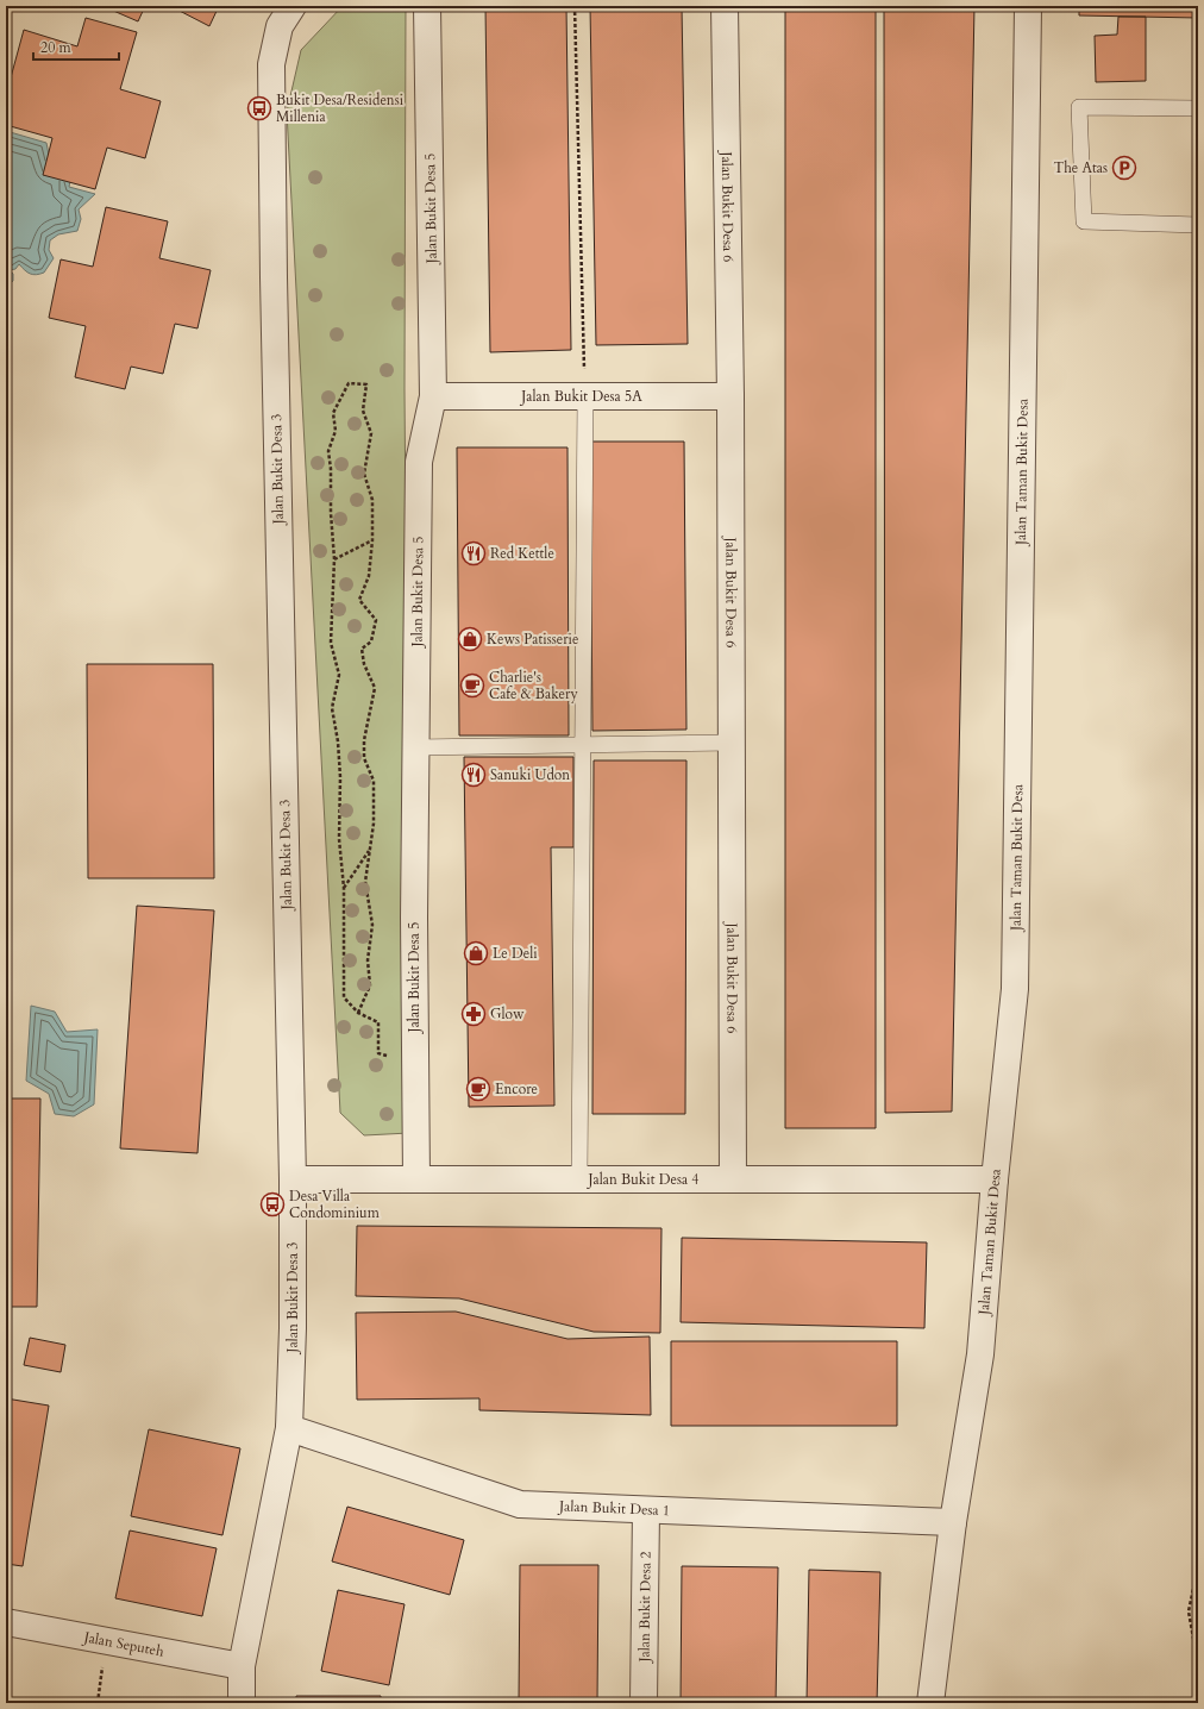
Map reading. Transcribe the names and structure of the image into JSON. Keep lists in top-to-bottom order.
{
  "streets": {
    "street": [
      "Jalan Bukit Desa 6",
      "Jalan Bukit Desa 5",
      "Jalan Bukit Desa 5A",
      "Jalan Bukit Desa 3",
      "Jalan Taman Bukit Desa",
      "Jalan Bukit Desa 4",
      "Jalan Bukit Desa 1",
      "Jalan Bukit Desa 2",
      "Jalan Seputeh"
    ]
  },
  "crossings": [
    ["Jalan Bukit Desa 6", "Jalan Bukit Desa 5A"],
    ["Jalan Bukit Desa 6", "Jalan Bukit Desa 4"],
    ["Jalan Bukit Desa 5", "Jalan Bukit Desa 5A"],
    ["Jalan Bukit Desa 5", "Jalan Bukit Desa 4"],
    ["Jalan Bukit Desa 3", "Jalan Bukit Desa 4"],
    ["Jalan Bukit Desa 3", "Jalan Bukit Desa 1"],
    ["Jalan Bukit Desa 3", "Jalan Seputeh"],
    ["Jalan Taman Bukit Desa", "Jalan Bukit Desa 4"],
    ["Jalan Taman Bukit Desa", "Jalan Bukit Desa 1"],
    ["Jalan Bukit Desa 1", "Jalan Bukit Desa 2"]
  ],
  "places": {
    "bus stop": ["Bukit Desa/Residensi Millenia", "Desa Villa Condominium"],
    "parking": ["The Atas"],
    "restaurant": ["Red Kettle", "Sanuki Udon"],
    "shop": ["Kews Patisserie", "Le Deli"],
    "cafe": ["Charlie's Cafe & Bakery", "Encore"],
    "pharmacy": ["Glow"]
  },
  "scale_bar": "20 m"
}
